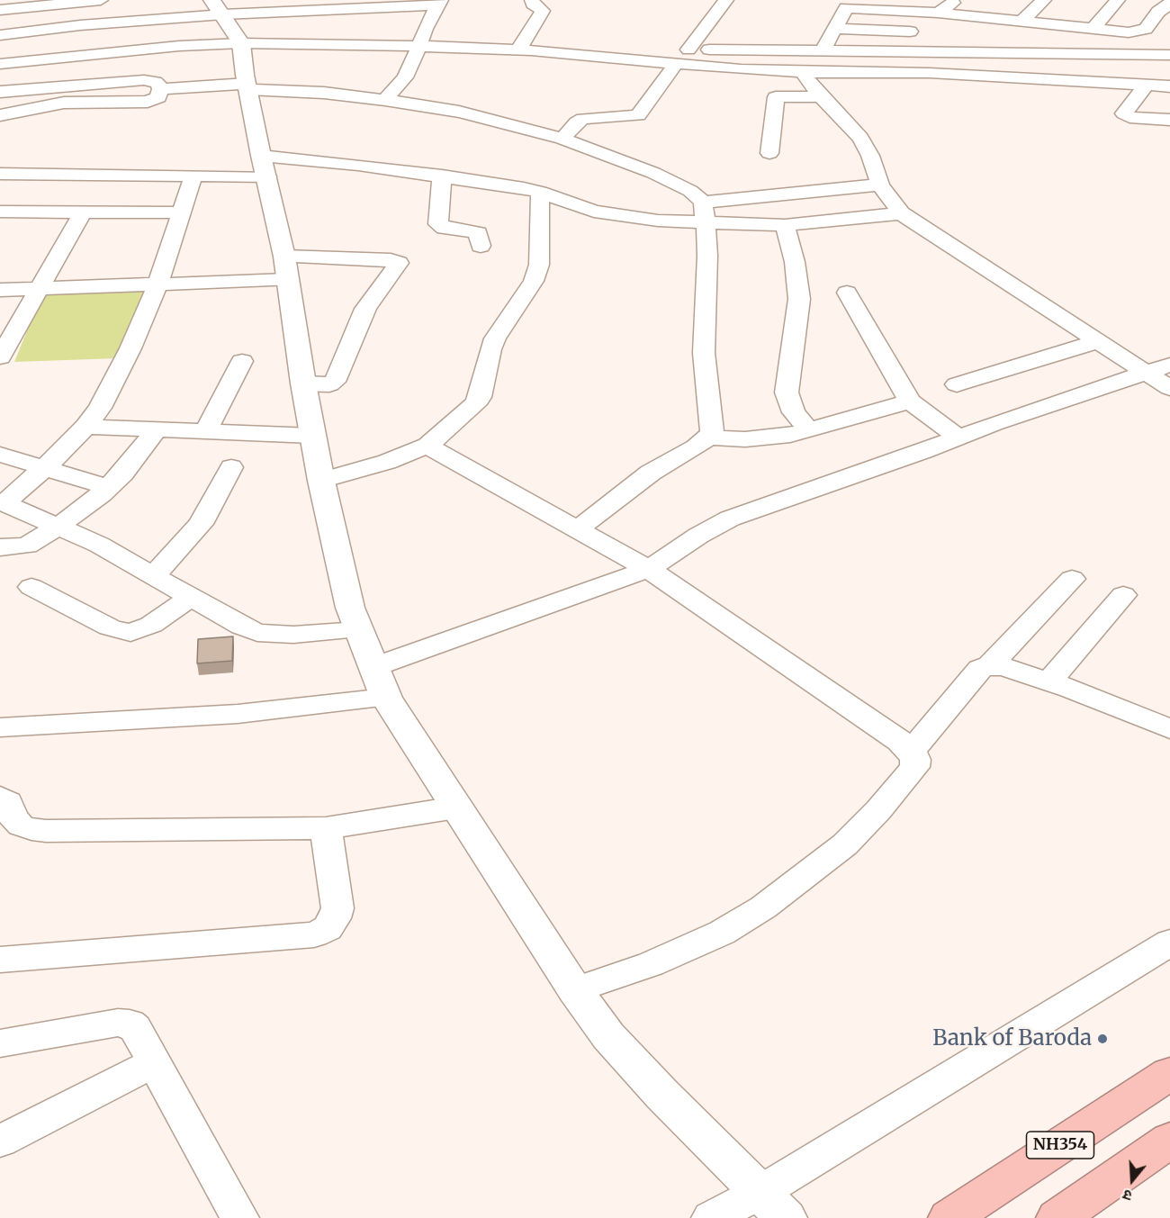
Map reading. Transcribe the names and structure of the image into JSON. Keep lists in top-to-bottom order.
{
  "streets": {
    "highway": ["NH354"]
  },
  "places": ["Bank of Baroda"],
  "north": "bottom"
}
